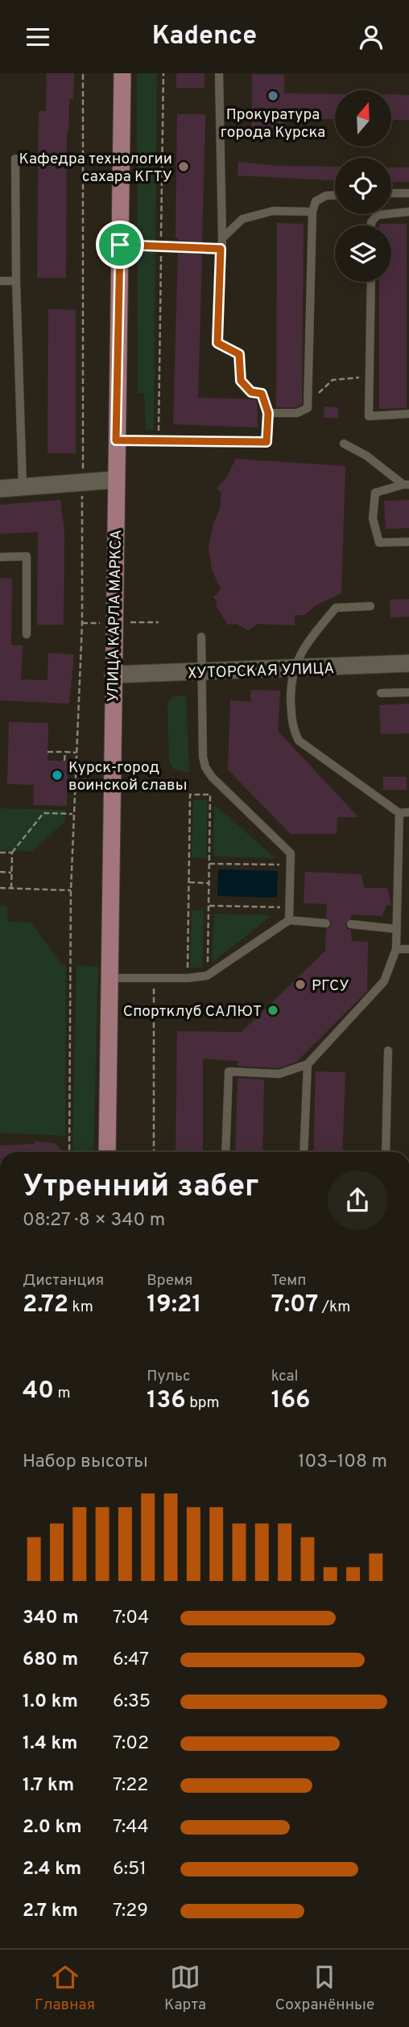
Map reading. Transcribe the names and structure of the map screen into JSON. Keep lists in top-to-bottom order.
{
  "streets": {
    "main road": ["УЛИЦА КАРЛА МАРКСА"],
    "street": ["ХУТОРСКАЯ УЛИЦА"]
  },
  "crossings": [
    ["УЛИЦА КАРЛА МАРКСА", "ХУТОРСКАЯ УЛИЦА"]
  ],
  "places": [
    "Прокуратура города Курска",
    "Кафедра технологии сахара КГТУ",
    "Курск-город воинской славы",
    "РГСУ",
    "Спортклуб САЛЮТ"
  ],
  "north": "top",
  "page": {
    "header": "Kadence",
    "heading": ["Утренний забег", "08:27 · 8 × 340 m"],
    "stats": [
      ["Дистанция", "2.72 km"],
      ["Время", "19:21"],
      ["Темп", "7:07 /km"],
      ["40 m"],
      ["Пульс", "136 bpm"],
      ["kcal", "166"]
    ],
    "chart": ["Набор высоты", "103–108 m"],
    "list": [
      {
        "name": "340 m",
        "note": "7:04"
      },
      {
        "name": "680 m",
        "note": "6:47"
      },
      {
        "name": "1.0 km",
        "note": "6:35"
      },
      {
        "name": "1.4 km",
        "note": "7:02"
      },
      {
        "name": "1.7 km",
        "note": "7:22"
      },
      {
        "name": "2.0 km",
        "note": "7:44"
      },
      {
        "name": "2.4 km",
        "note": "6:51"
      },
      {
        "name": "2.7 km",
        "note": "7:29"
      }
    ],
    "tabs": ["Главная", "Карта", "Сохранённые"]
  }
}
